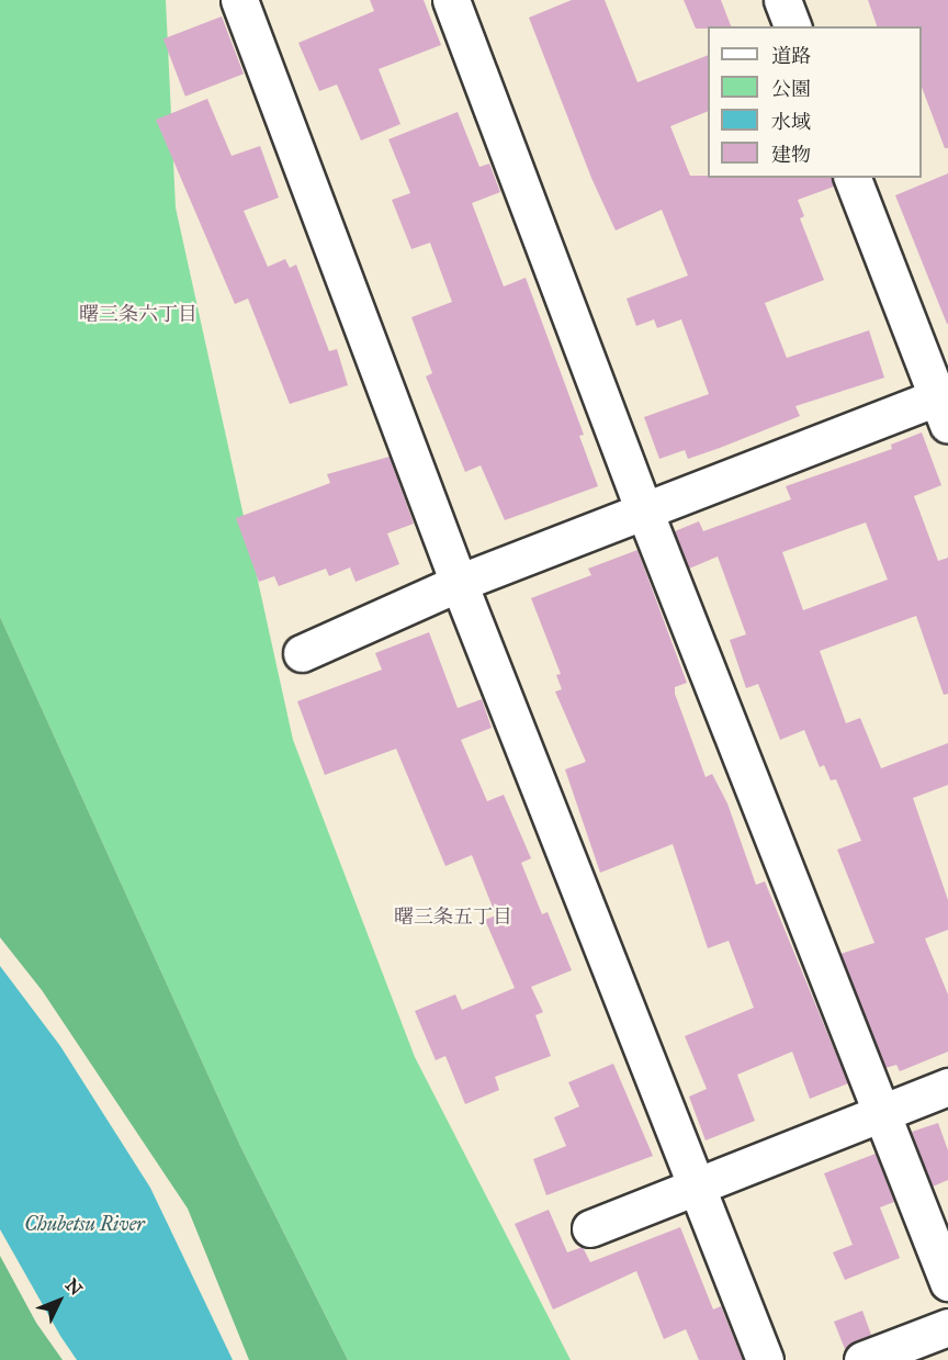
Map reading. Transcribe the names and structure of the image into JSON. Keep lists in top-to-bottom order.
{
  "districts": ["曙三条六丁目", "曙三条五丁目"],
  "water": ["Chubetsu River"],
  "legend": [
    "道路",
    "公園",
    "水域",
    "建物"
  ],
  "north": "top right"
}
